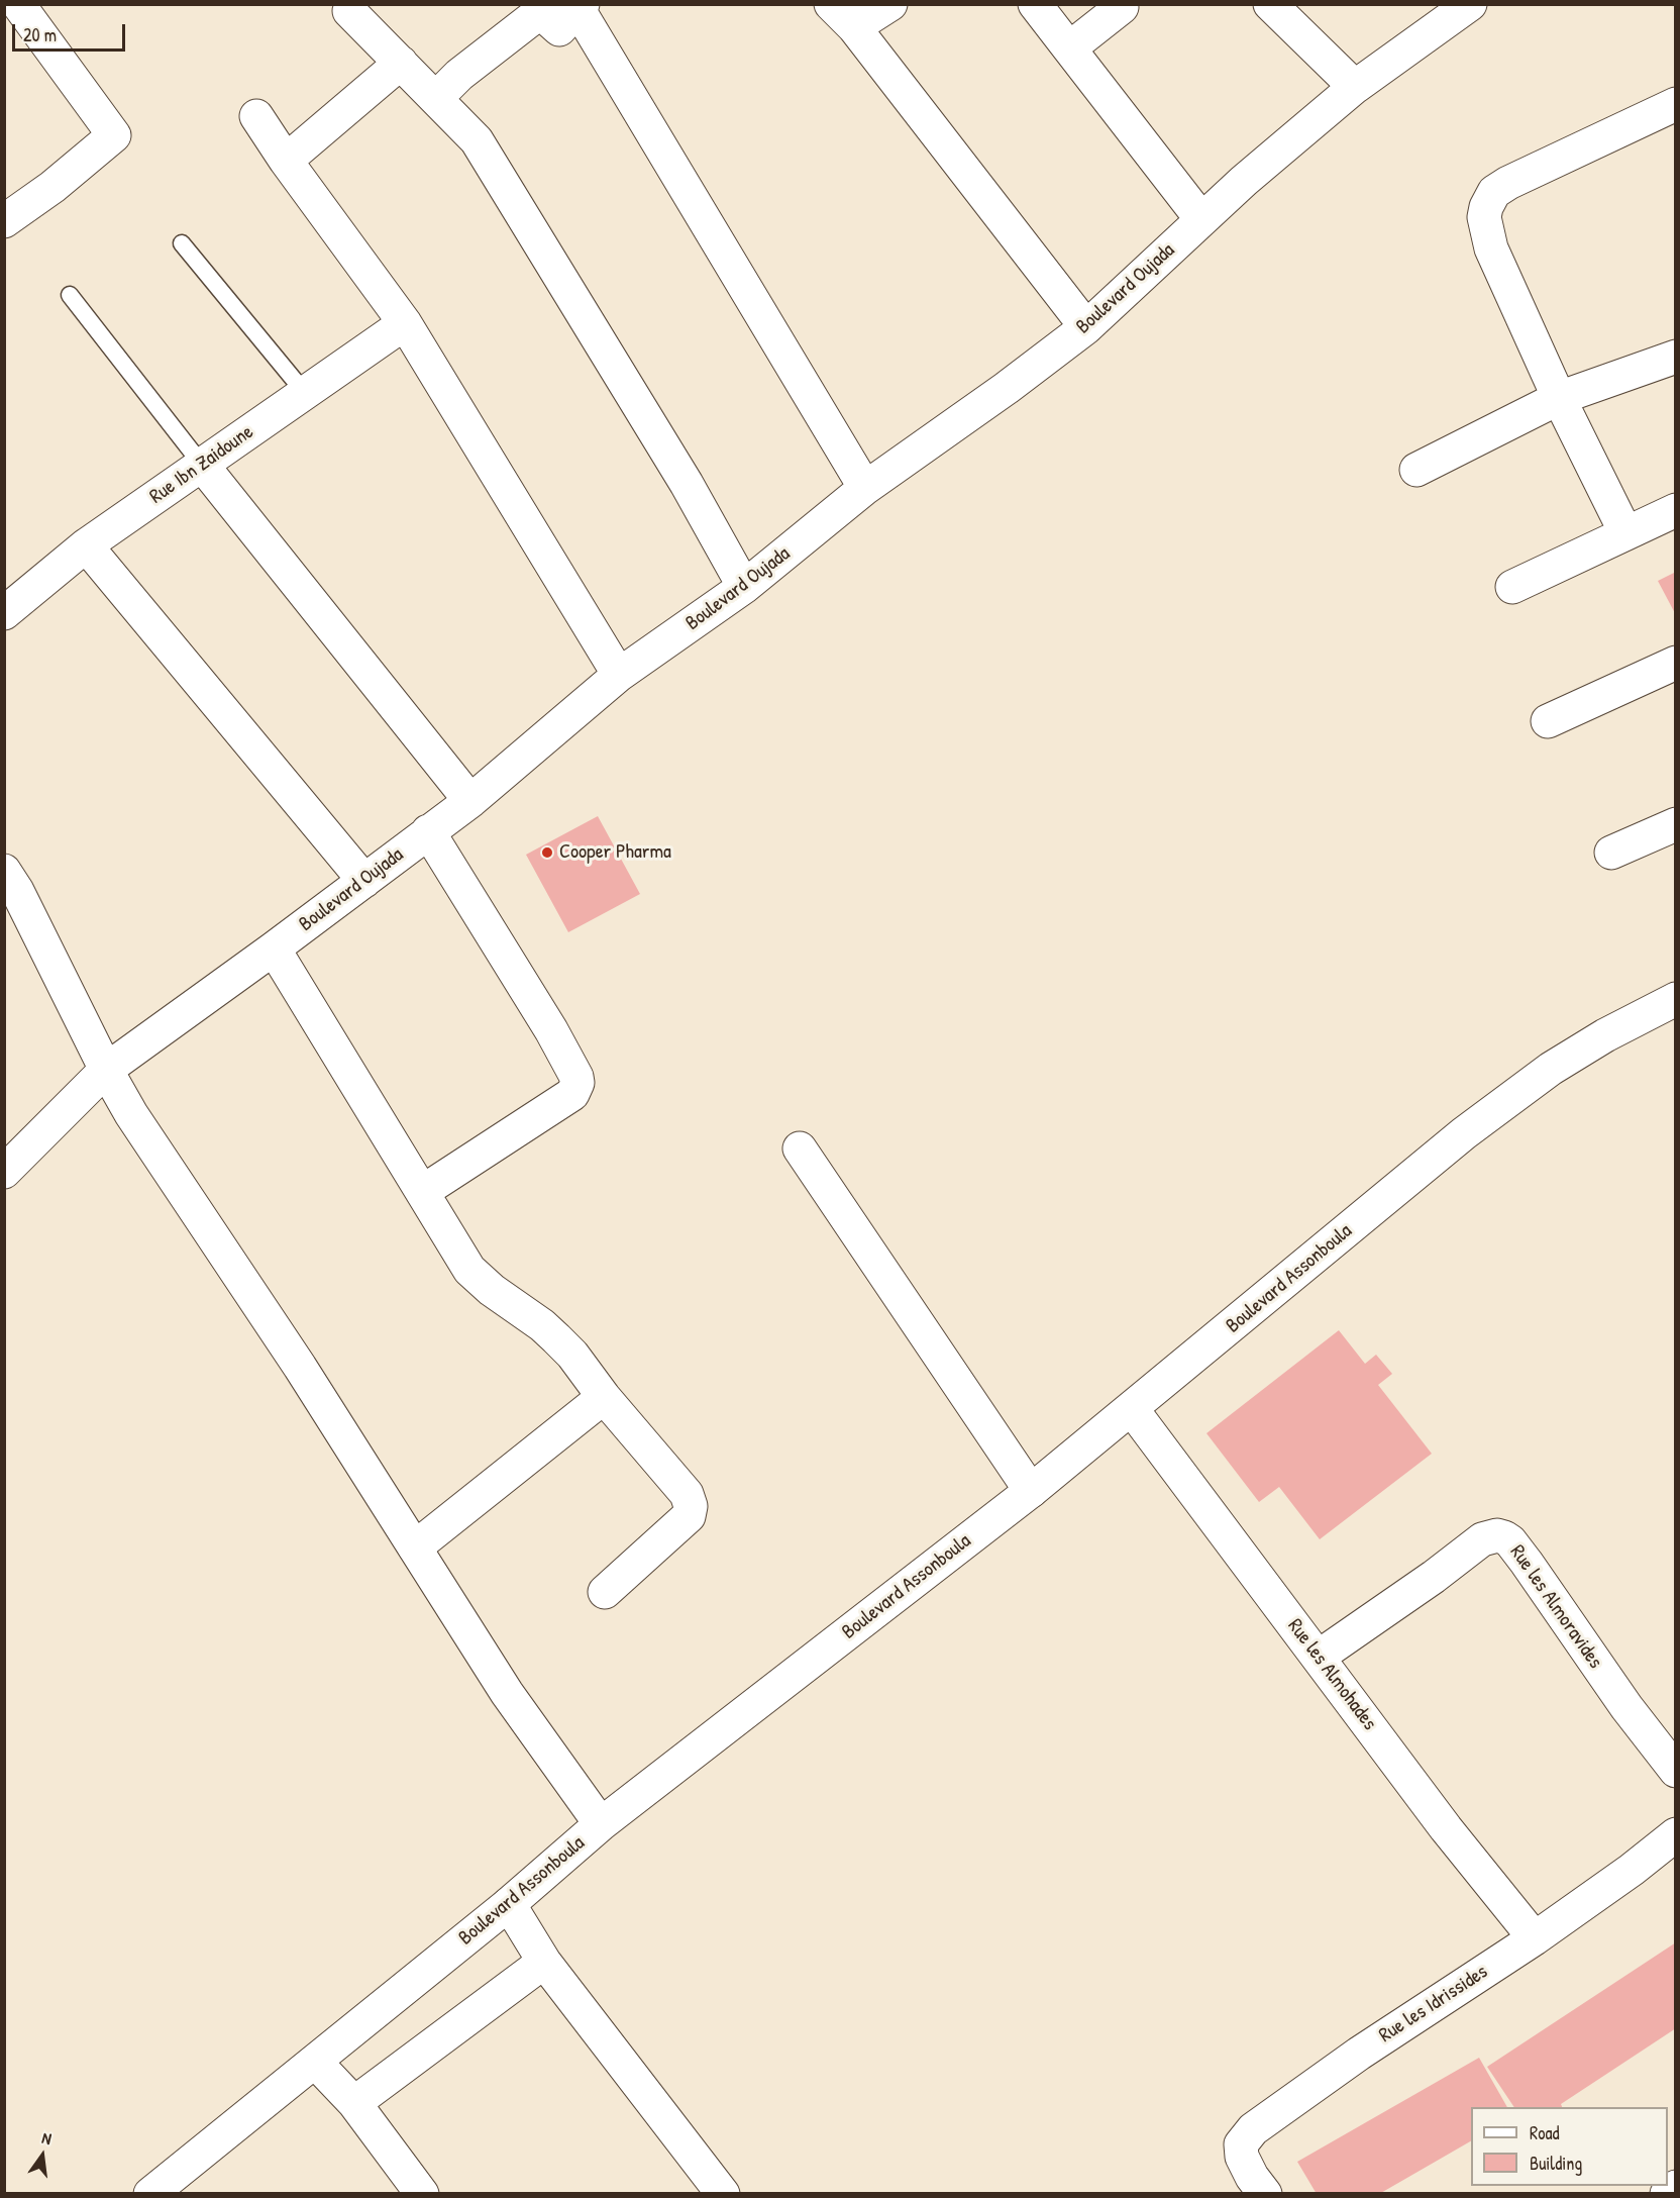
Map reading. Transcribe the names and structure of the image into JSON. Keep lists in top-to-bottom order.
{
  "streets": {
    "street": [
      "Boulevard Oujada",
      "Rue Ibn Zaidoune",
      "Boulevard Assonboula",
      "Rue les Almoravides",
      "Rue les Almohades",
      "Rue les Idrissides"
    ]
  },
  "crossings": [
    ["Boulevard Assonboula", "Rue les Almohades"],
    ["Rue les Almoravides", "Rue les Almohades"],
    ["Rue les Almohades", "Rue les Idrissides"]
  ],
  "places": ["Cooper Pharma"],
  "legend": ["Road", "Building"],
  "scale_bar": "20 m",
  "north": "top"
}
